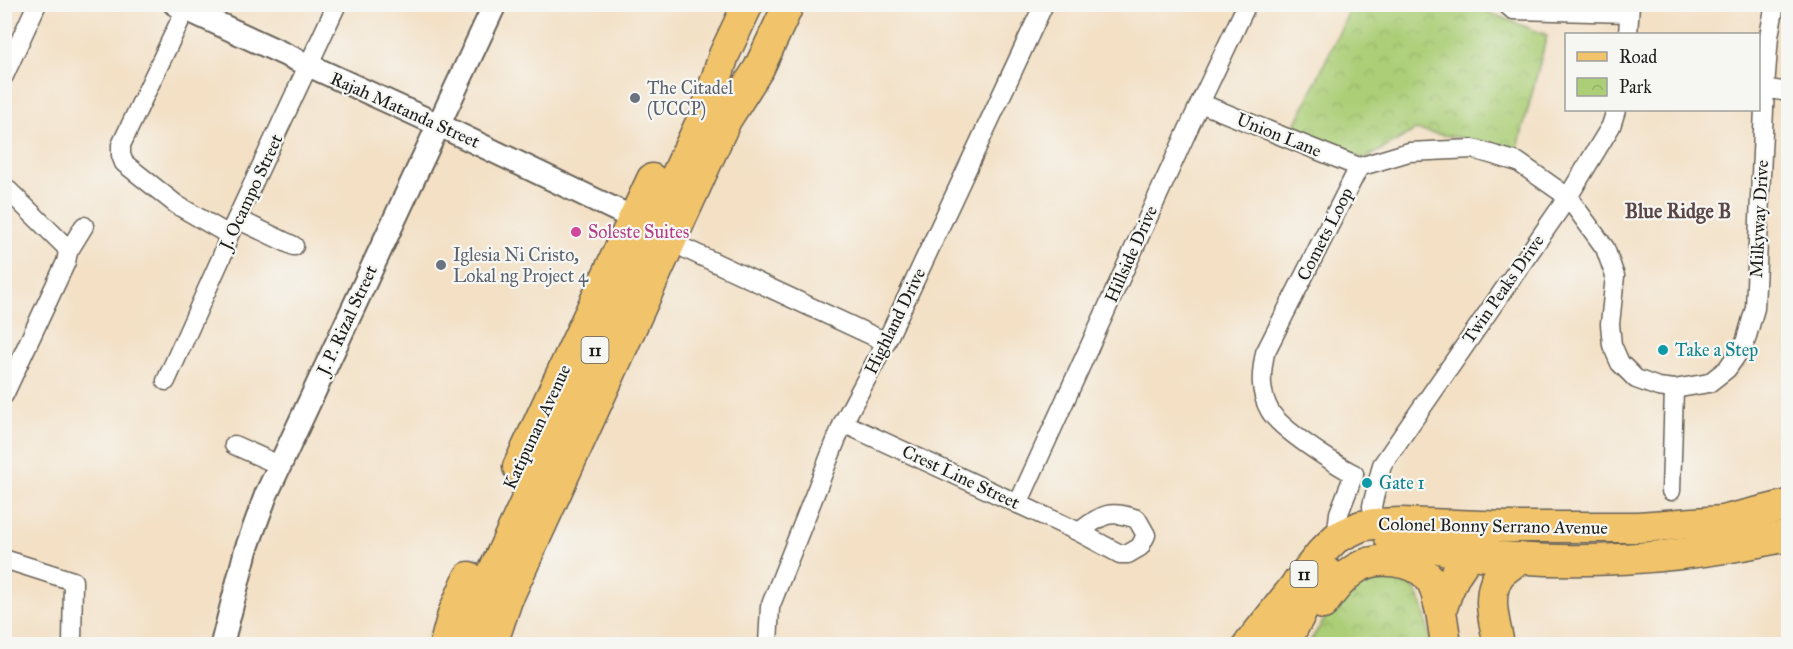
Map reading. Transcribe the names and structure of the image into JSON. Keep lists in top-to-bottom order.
{
  "streets": {
    "main road": ["11", "Katipunan Avenue", "Colonel Bonny Serrano Avenue"],
    "street": [
      "Rajah Matanda Street",
      "Union Lane",
      "J. Ocampo Street",
      "Milkyway Drive",
      "Comets Loop",
      "Hillside Drive",
      "Twin Peaks Drive",
      "J. P. Rizal Street",
      "Highland Drive",
      "Crest Line Street"
    ]
  },
  "crossings": [
    ["Rajah Matanda Street", "J. Ocampo Street"],
    ["Rajah Matanda Street", "J. P. Rizal Street"],
    ["Rajah Matanda Street", "Katipunan Avenue"],
    ["Union Lane", "Comets Loop"],
    ["Union Lane", "Hillside Drive"],
    ["Milkyway Drive", "Comets Loop"],
    ["Milkyway Drive", "Twin Peaks Drive"],
    ["Comets Loop", "Twin Peaks Drive"],
    ["Hillside Drive", "Crest Line Street"],
    ["Twin Peaks Drive", "Colonel Bonny Serrano Avenue"],
    ["Highland Drive", "Crest Line Street"]
  ],
  "districts": ["Blue Ridge B"],
  "places": [
    "The Citadel (UCCP)",
    "Soleste Suites",
    "Iglesia Ni Cristo, Lokal ng Project 4",
    "Take a Step",
    "Gate 1"
  ],
  "legend": ["Road", "Park"]
}
